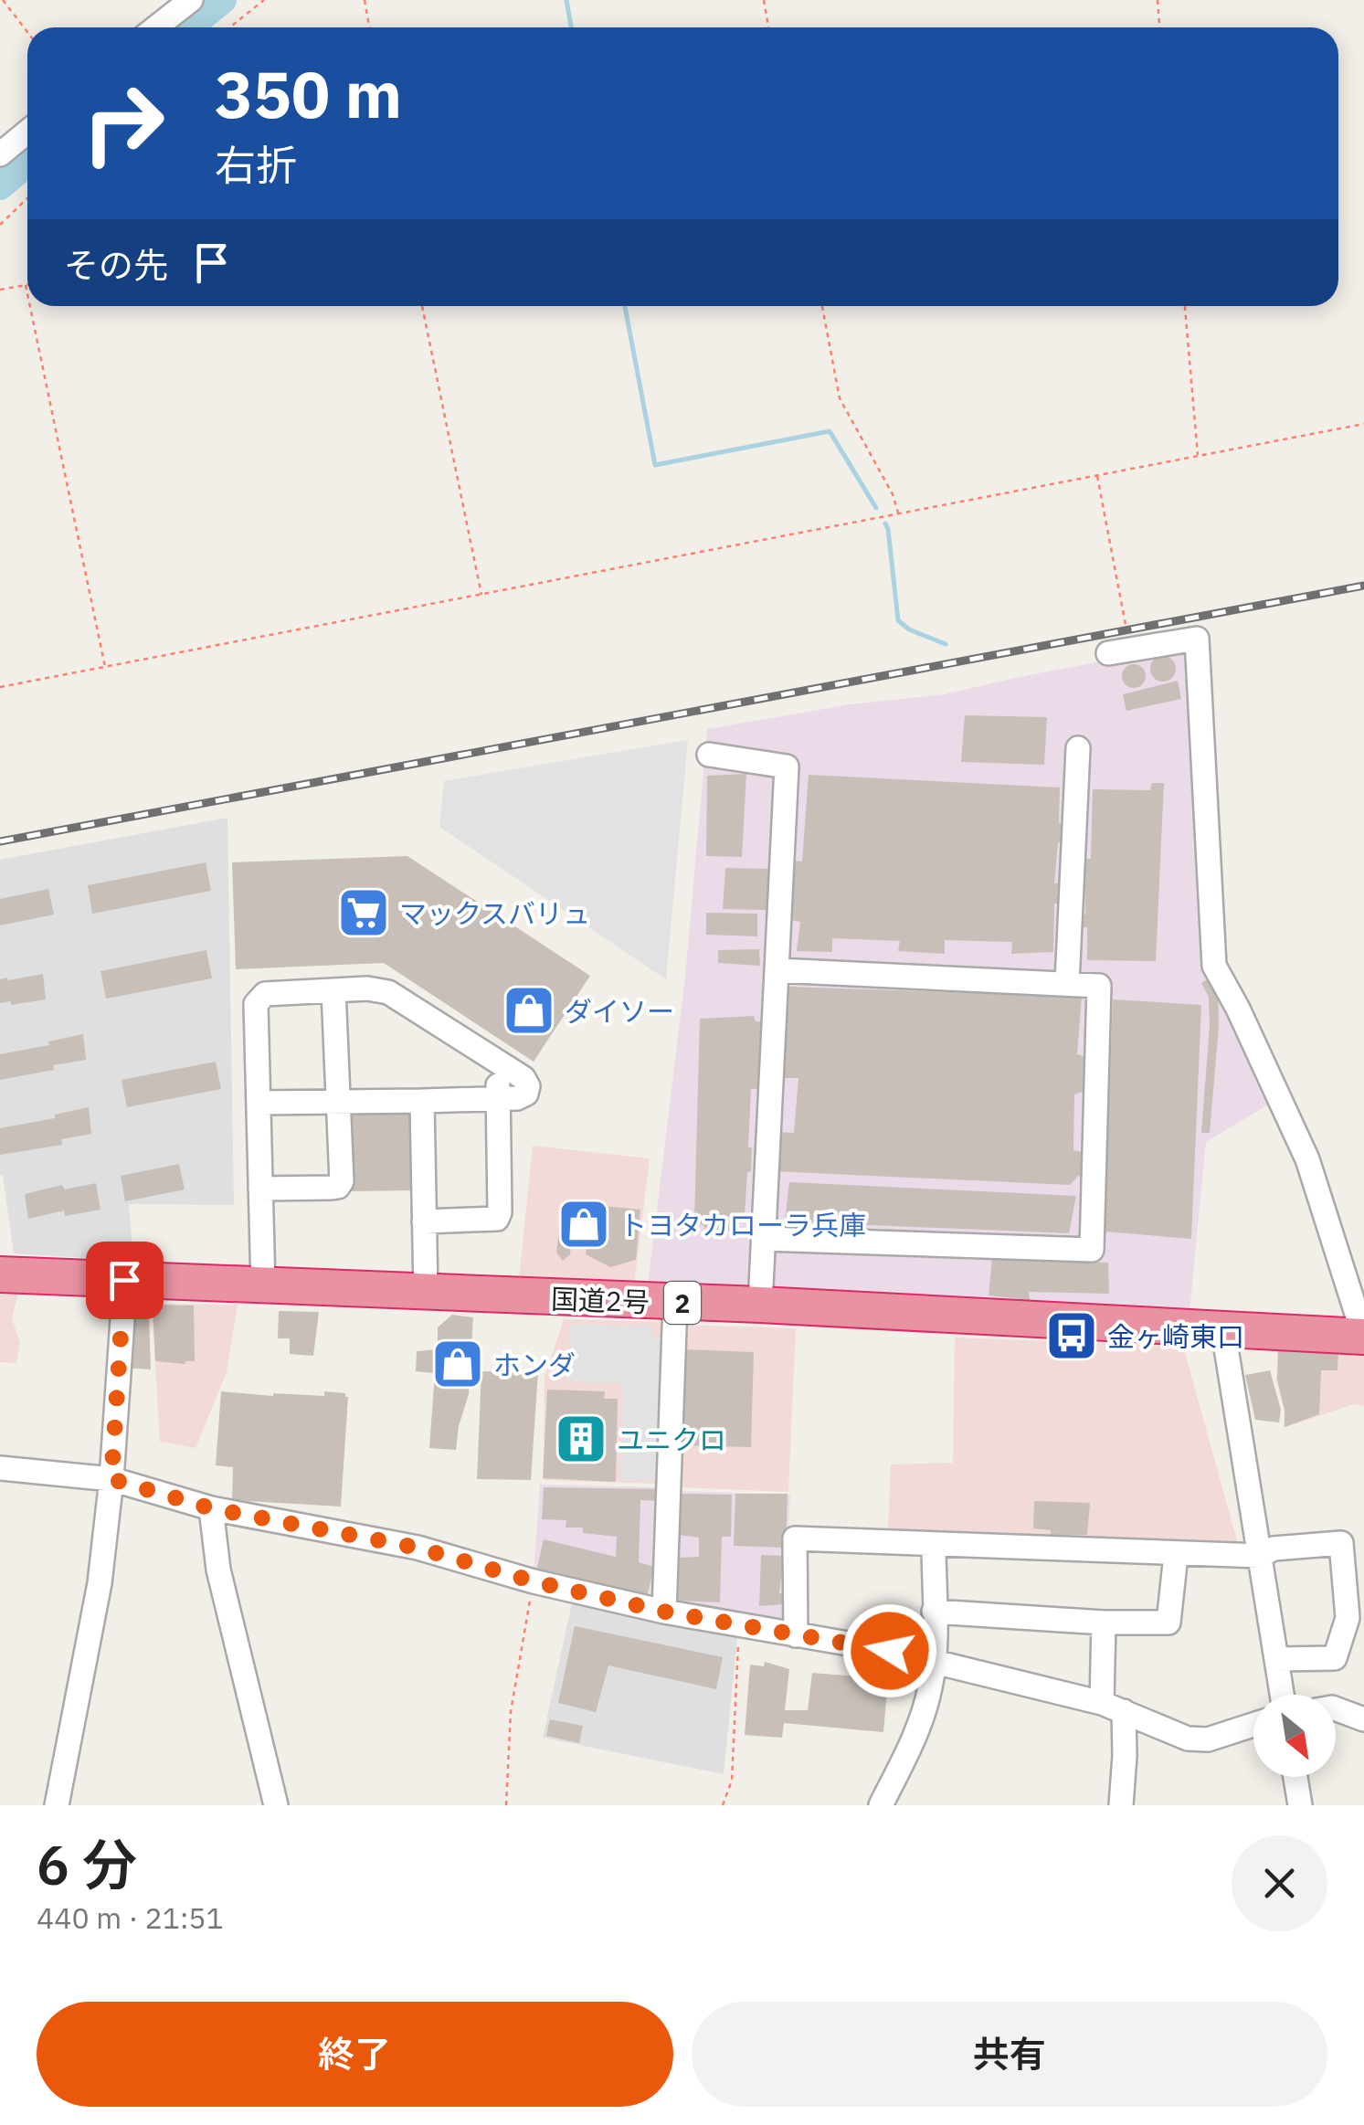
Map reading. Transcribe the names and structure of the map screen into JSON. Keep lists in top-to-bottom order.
{
  "streets": {
    "highway": ["国道2号", "2"]
  },
  "places": {
    "supermarket": ["マックスバリュ"],
    "shop": ["ダイソー", "トヨタカローラ兵庫", "ホンダ"],
    "bus stop": ["金ヶ崎東口"],
    "building": ["ユニクロ"]
  },
  "north": "bottom right",
  "page": {
    "turn": ["350 m", "右折"],
    "then": "その先",
    "heading": ["6 分", "440 m · 21:51"],
    "buttons": ["終了", "共有"]
  }
}
